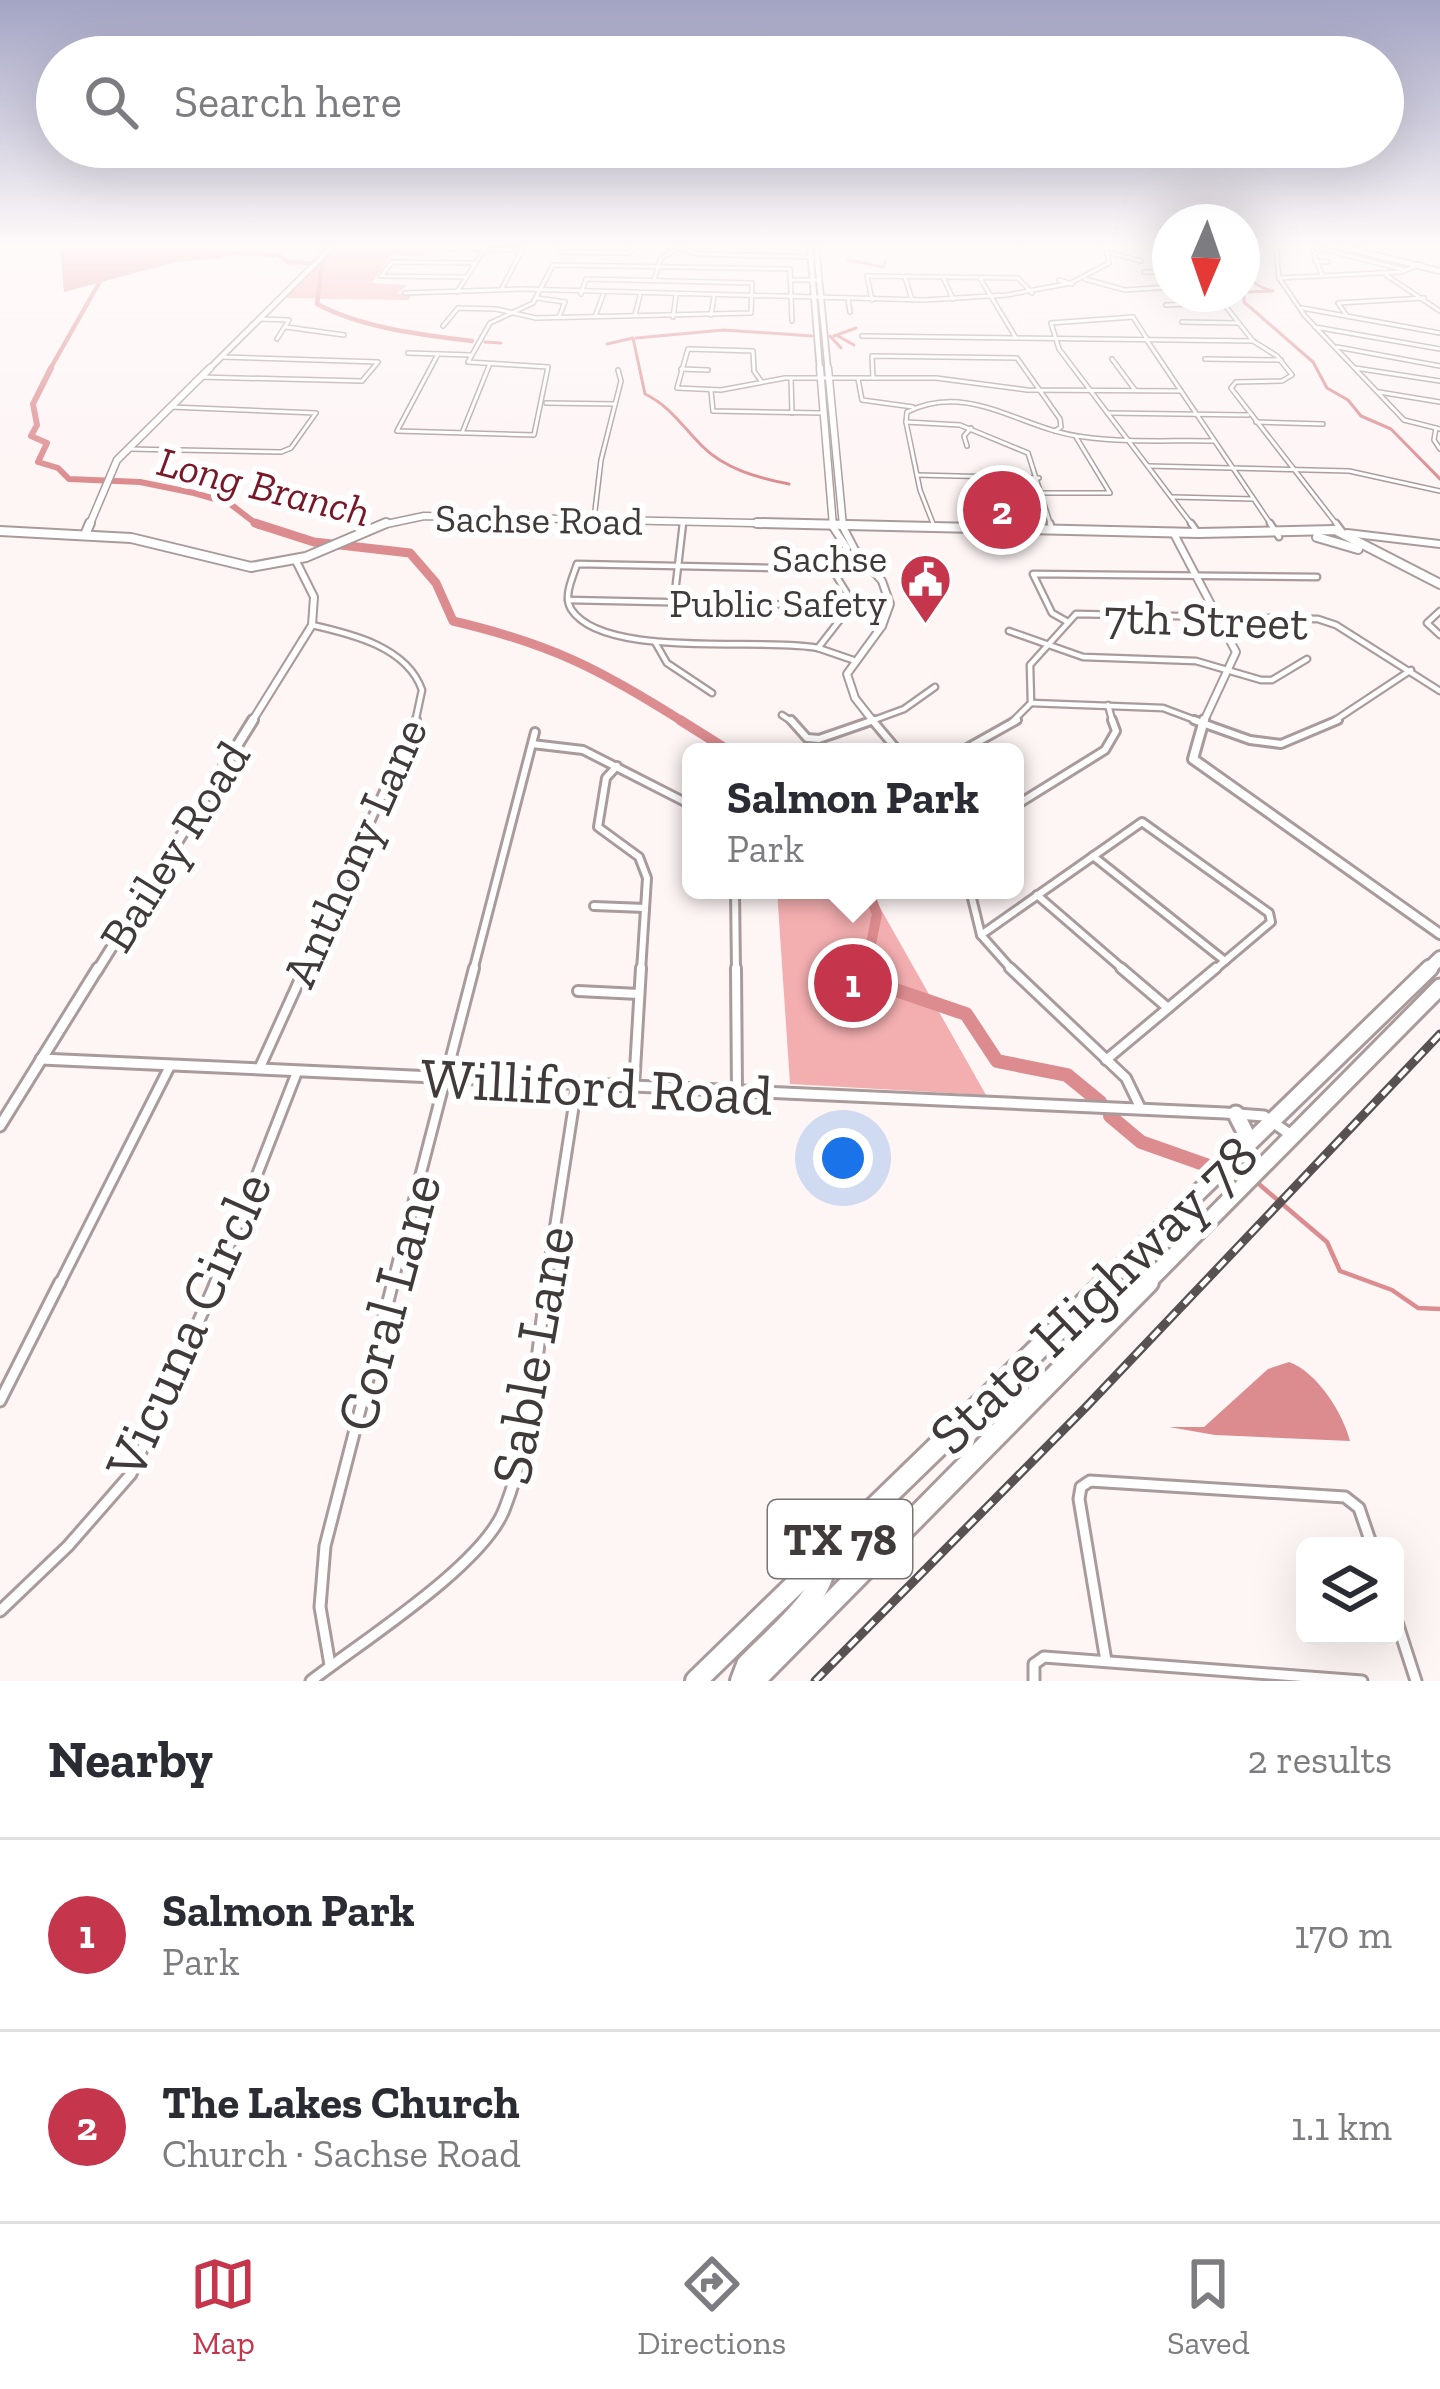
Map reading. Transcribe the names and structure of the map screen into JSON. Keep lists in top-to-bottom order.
{
  "streets": {
    "main road": ["Sachse Road", "State Highway 78", "TX 78"],
    "street": [
      "7th Street",
      "Bailey Road",
      "Anthony Lane",
      "Williford Road",
      "Coral Lane",
      "Vicuna Circle",
      "Sable Lane"
    ]
  },
  "crossings": [
    ["Bailey Road", "Anthony Lane"],
    ["Bailey Road", "Williford Road"],
    ["Anthony Lane", "Williford Road"],
    ["Williford Road", "State Highway 78"],
    ["Williford Road", "Coral Lane"],
    ["Williford Road", "Vicuna Circle"],
    ["Williford Road", "Sable Lane"],
    ["Coral Lane", "Sable Lane"]
  ],
  "water": ["Long Branch"],
  "places": {
    "public building": ["Sachse Public Safety"]
  },
  "north": "bottom",
  "page": {
    "search": "Search here",
    "pins": ["2", "1"],
    "popup": ["Salmon Park", "Park"],
    "heading": ["Nearby", "2 results"],
    "list": [
      {
        "mark": "1",
        "name": "Salmon Park",
        "note": "Park",
        "value": "170 m"
      },
      {
        "mark": "2",
        "name": "The Lakes Church",
        "note": "Church · Sachse Road",
        "value": "1.1 km"
      }
    ],
    "nav": ["Map", "Directions", "Saved"]
  }
}
